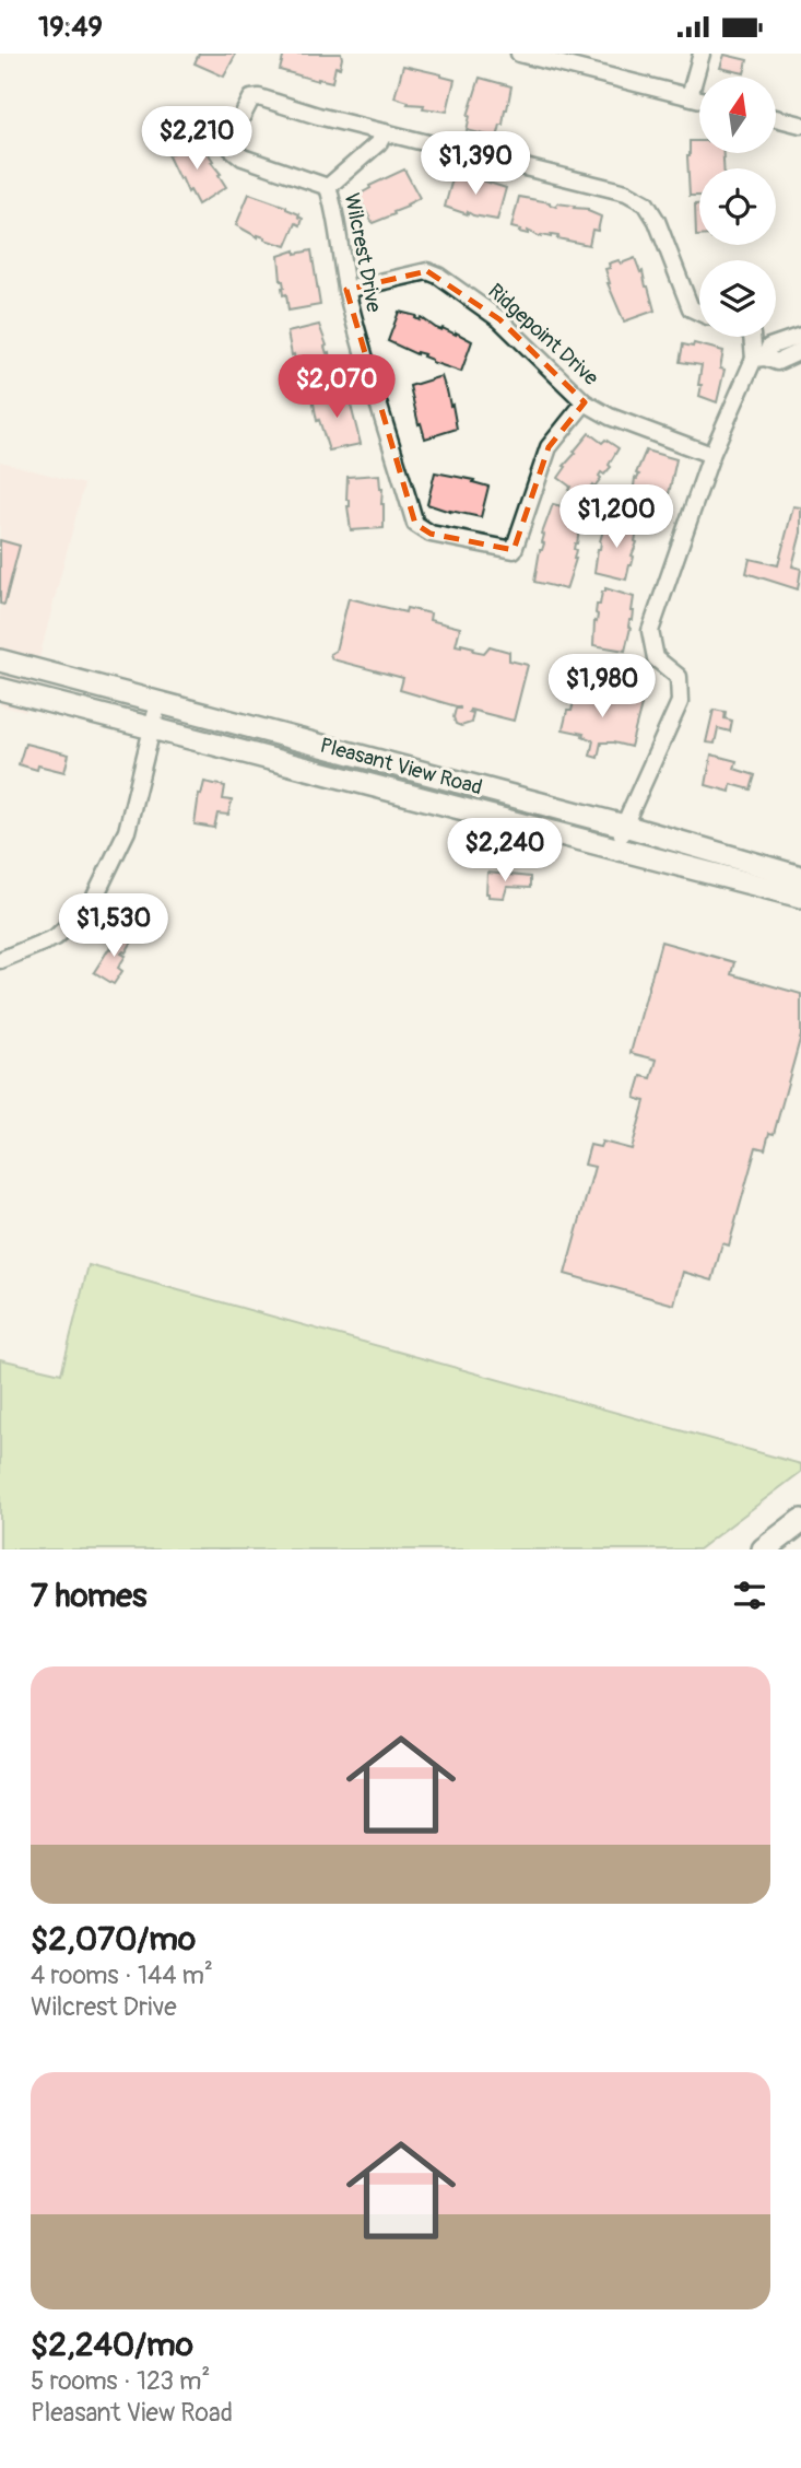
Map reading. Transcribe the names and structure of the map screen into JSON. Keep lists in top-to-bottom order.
{
  "streets": {
    "main road": ["Pleasant View Road"],
    "street": ["Wilcrest Drive", "Ridgepoint Drive"]
  },
  "crossings": [
    ["Wilcrest Drive", "Ridgepoint Drive"]
  ],
  "north": "top",
  "page": {
    "status": "19:49",
    "price": [
      "$2,210",
      "$1,390",
      "$2,070",
      "$1,200",
      "$1,980",
      "$2,240",
      "$1,530"
    ],
    "heading": "7 homes",
    "list": [
      {
        "name": "$2,070/mo",
        "note": "4 rooms · 144 m² · Wilcrest Drive"
      },
      {
        "name": "$2,240/mo",
        "note": "5 rooms · 123 m² · Pleasant View Road"
      }
    ]
  }
}
